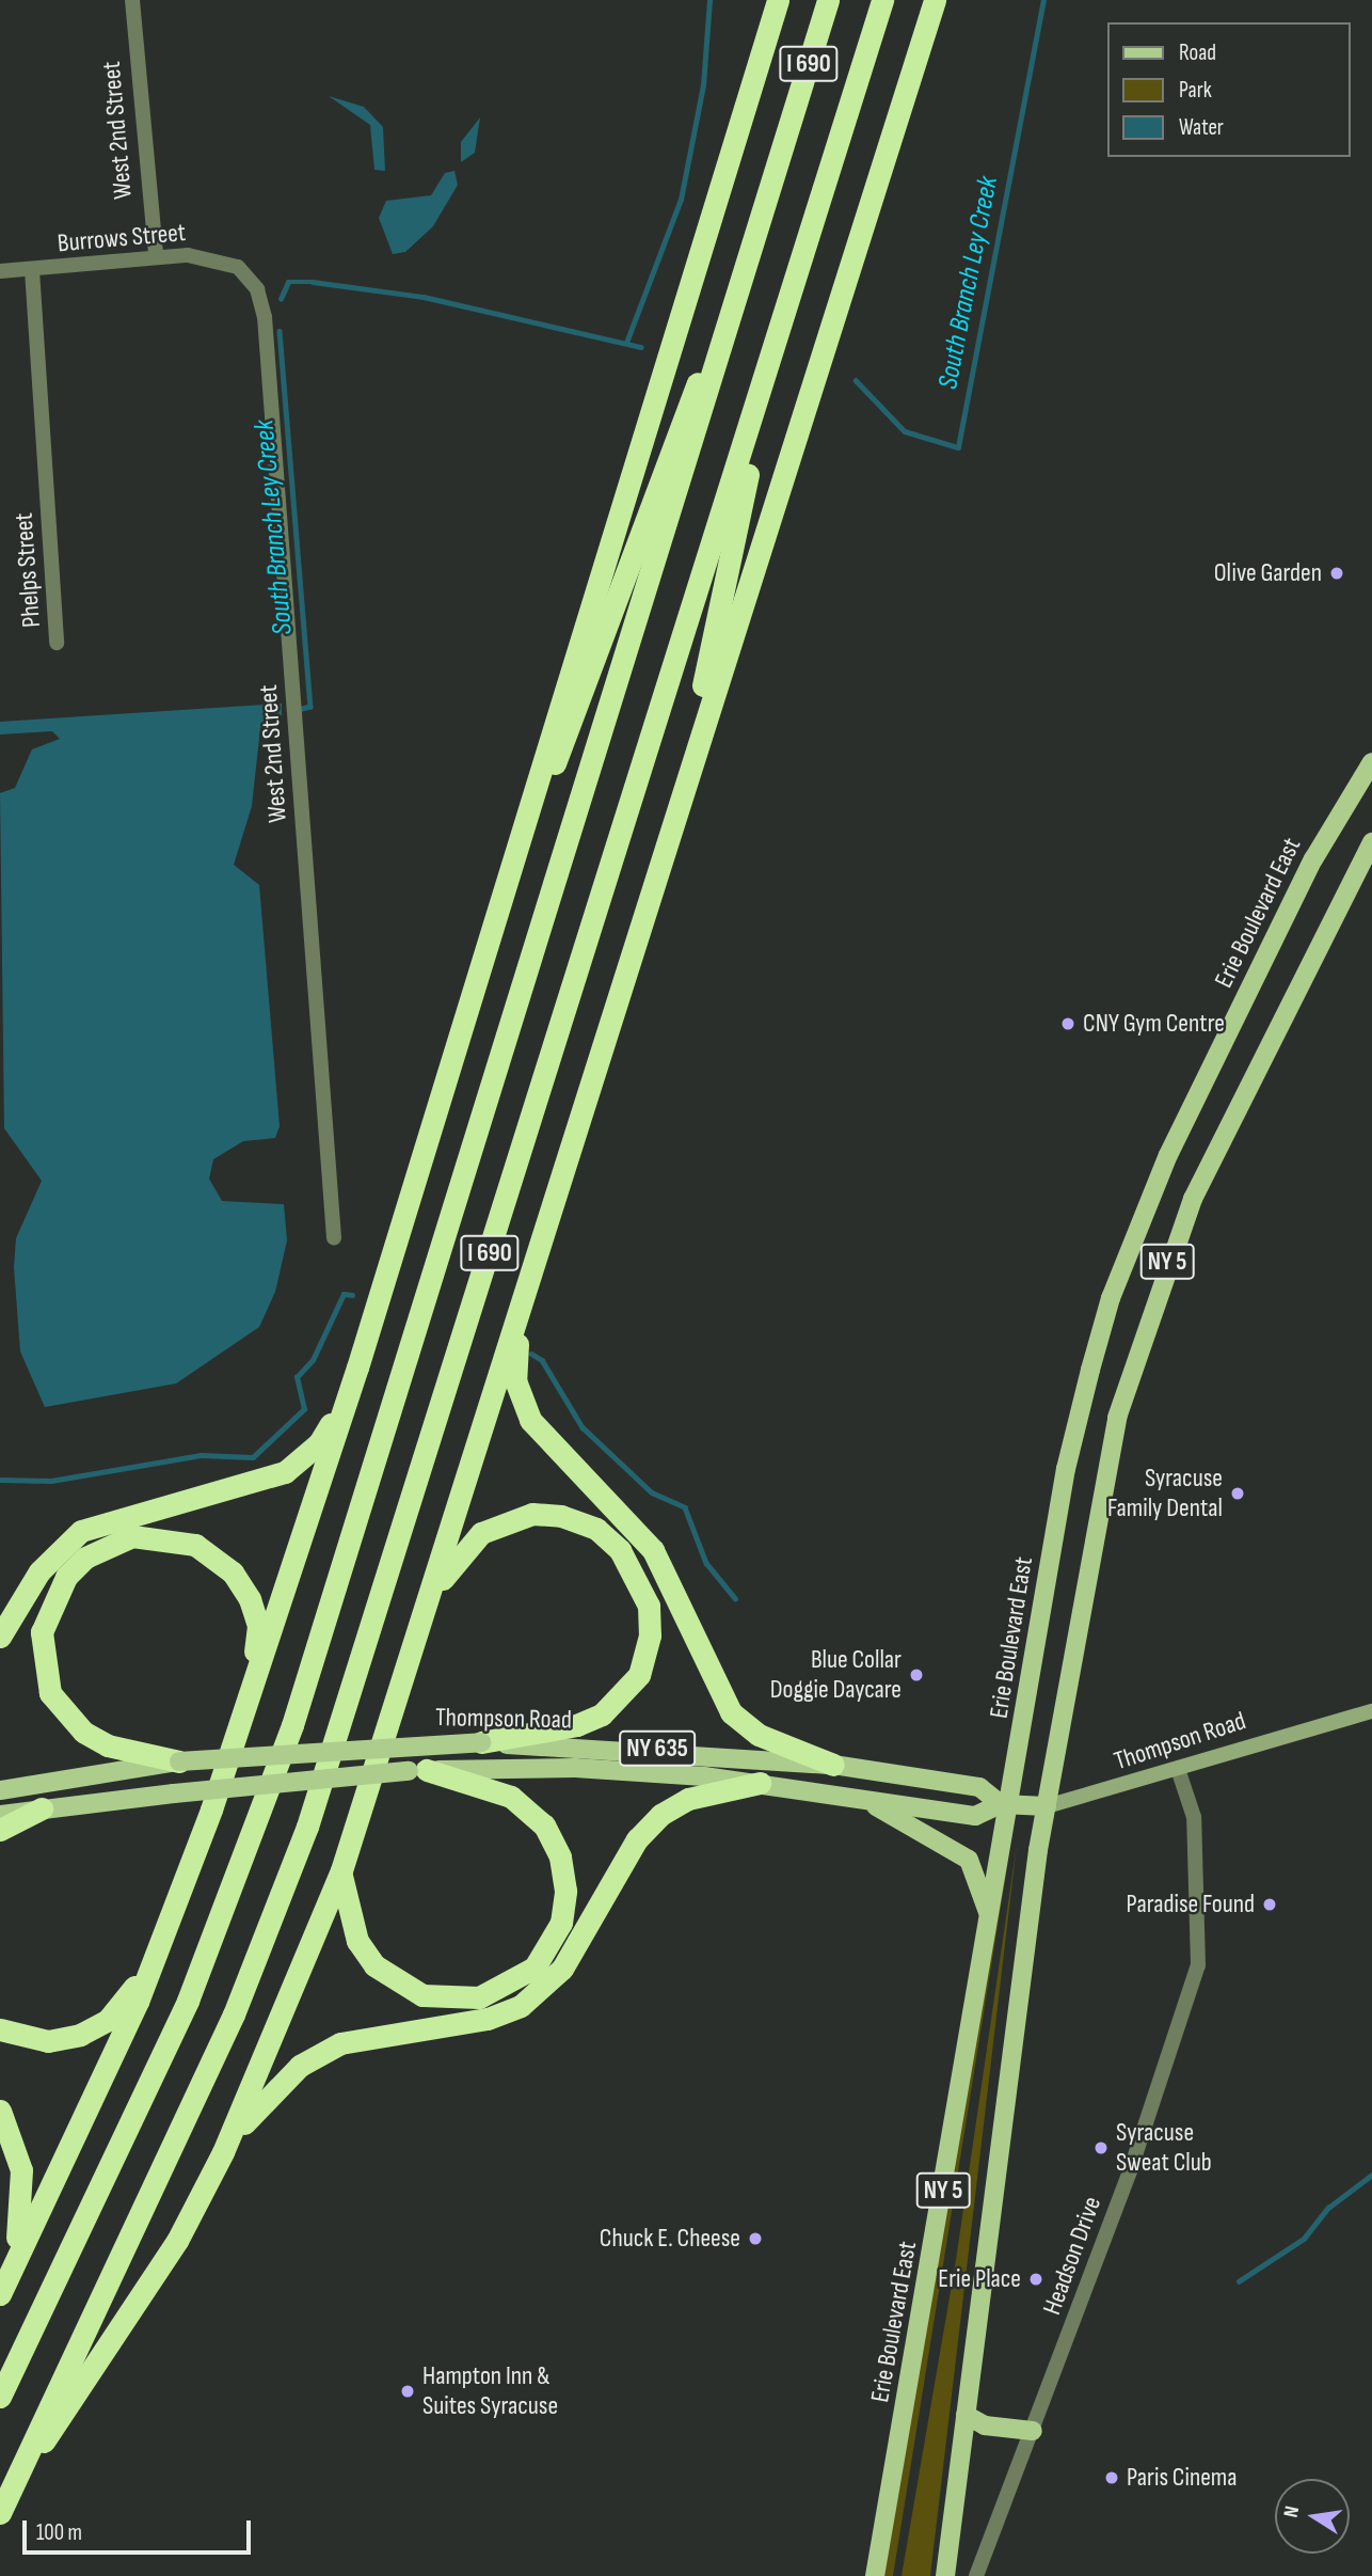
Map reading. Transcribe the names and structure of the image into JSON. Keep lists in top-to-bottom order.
{
  "streets": {
    "highway": ["I 690"],
    "main road": [
      "Erie Boulevard East",
      "NY 5",
      "Thompson Road",
      "NY 635"
    ],
    "street": [
      "West 2nd Street",
      "Burrows Street",
      "Phelps Street",
      "Headson Drive"
    ]
  },
  "crossings": [
    ["West 2nd Street", "Burrows Street"],
    ["Burrows Street", "Phelps Street"],
    ["Erie Boulevard East", "Thompson Road"],
    ["NY 5", "Thompson Road"],
    ["Thompson Road", "Headson Drive"]
  ],
  "water": ["South Branch Ley Creek"],
  "places": [
    "Olive Garden",
    "CNY Gym Centre",
    "Syracuse Family Dental",
    "Blue Collar Doggie Daycare",
    "Paradise Found",
    "Syracuse Sweat Club",
    "Chuck E. Cheese",
    "Erie Place",
    "Hampton Inn & Suites Syracuse",
    "Paris Cinema"
  ],
  "legend": ["Road", "Park", "Water"],
  "scale_bar": "100 m",
  "north": "left"
}
